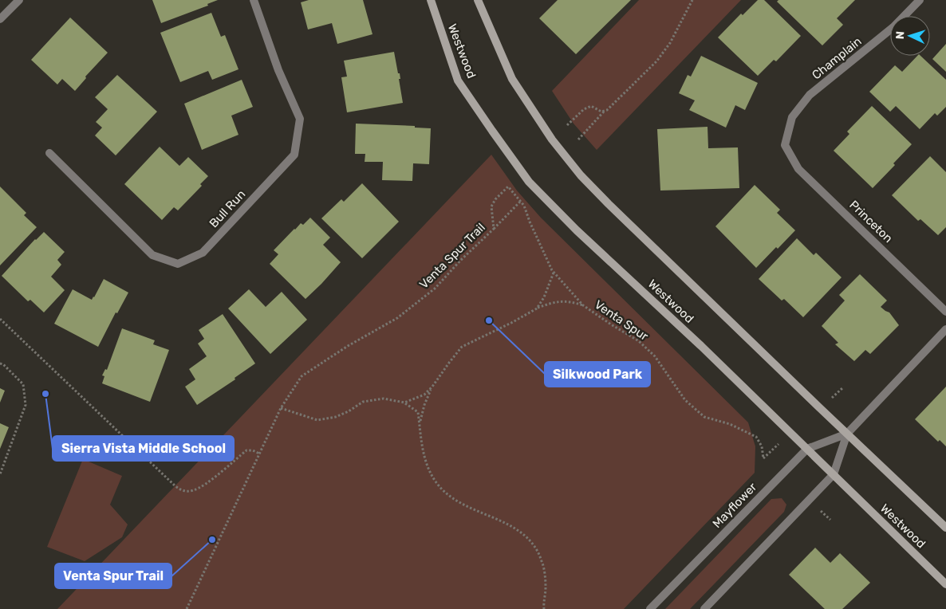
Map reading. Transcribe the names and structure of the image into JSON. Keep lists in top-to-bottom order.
{
  "streets": {
    "street": [
      "Westwood",
      "Champlain",
      "Bull Run",
      "Princeton",
      "Mayflower"
    ],
    "path": ["Venta Spur Trail", "Venta Spur"]
  },
  "crossings": [
    ["Westwood", "Mayflower"],
    ["Champlain", "Princeton"],
    ["Venta Spur Trail", "Venta Spur"]
  ],
  "places": ["Silkwood Park", "Sierra Vista Middle School", "Venta Spur Trail"],
  "north": "left"
}
